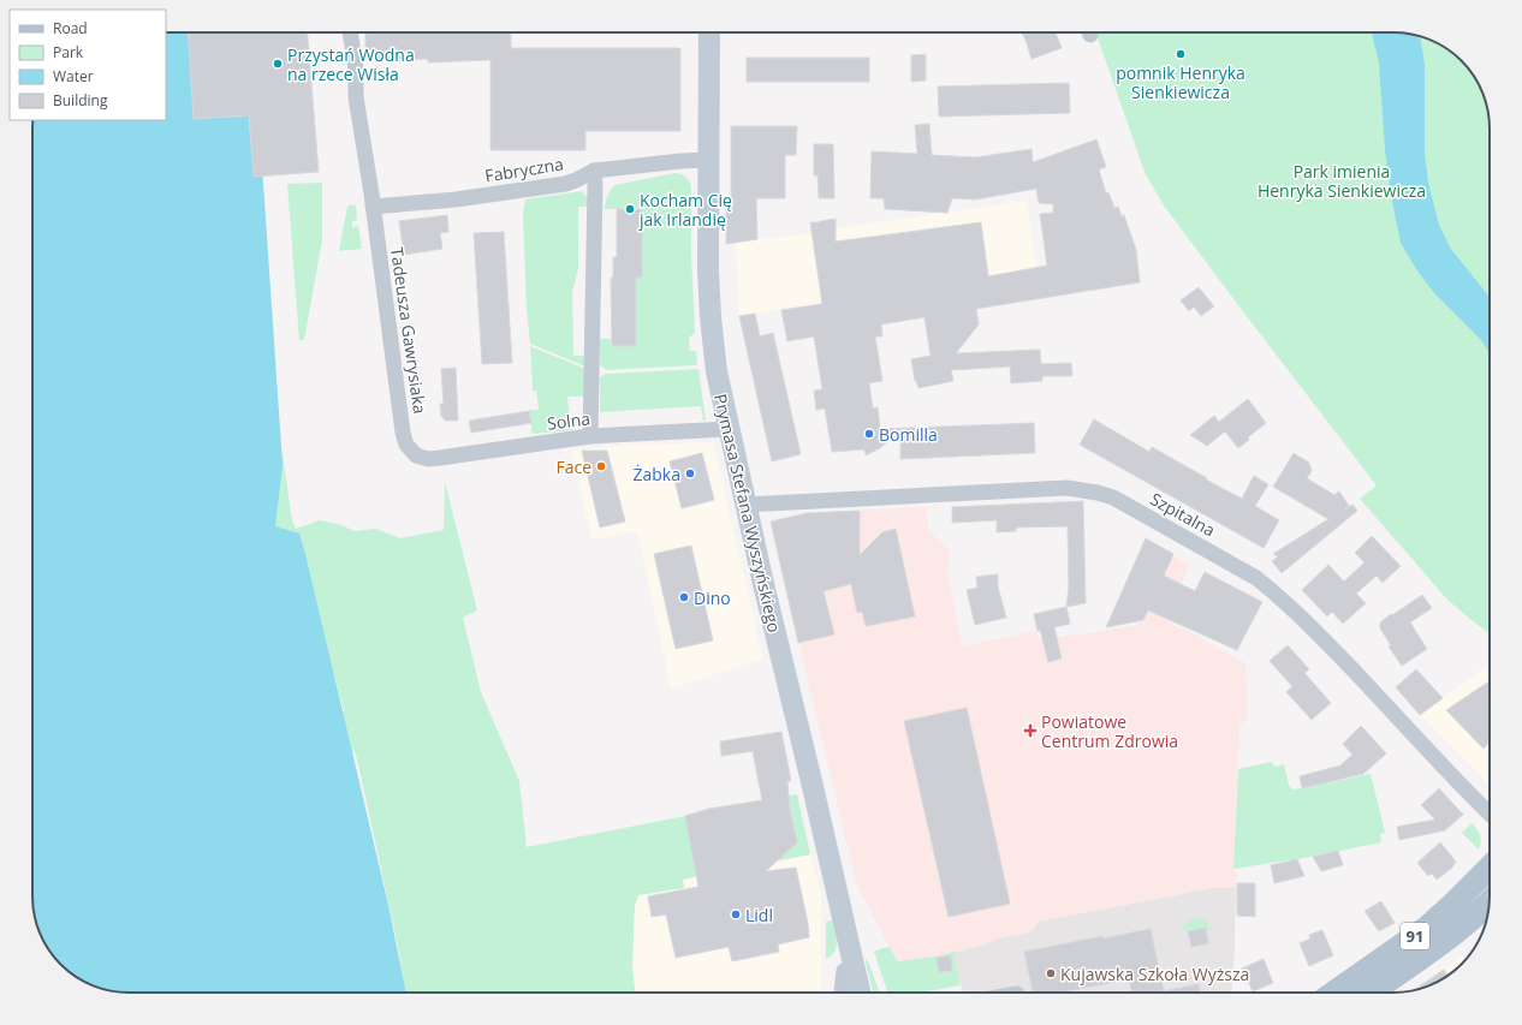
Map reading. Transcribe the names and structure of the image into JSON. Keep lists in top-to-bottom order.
{
  "streets": {
    "main road": ["Prymasa Stefana Wyszyńskiego", "91"],
    "street": [
      "Fabryczna",
      "Tadeusza Gawrysiaka",
      "Solna",
      "Szpitalna"
    ]
  },
  "crossings": [
    ["Fabryczna", "Tadeusza Gawrysiaka"],
    ["Fabryczna", "Prymasa Stefana Wyszyńskiego"],
    ["Tadeusza Gawrysiaka", "Solna"],
    ["Solna", "Prymasa Stefana Wyszyńskiego"],
    ["Prymasa Stefana Wyszyńskiego", "Szpitalna"]
  ],
  "parks": ["Park imienia Henryka Sienkiewicza"],
  "places": {
    "other": [
      "pomnik Henryka Sienkiewicza",
      "Przystań Wodna na rzece Wisła",
      "Kocham Cię jak Irlandię",
      "Bomilla",
      "Face",
      "Żabka",
      "Dino",
      "Lidl",
      "Kujawska Szkoła Wyższa"
    ],
    "health": ["Powiatowe Centrum Zdrowia"]
  },
  "legend": [
    "Road",
    "Park",
    "Water",
    "Building"
  ]
}
